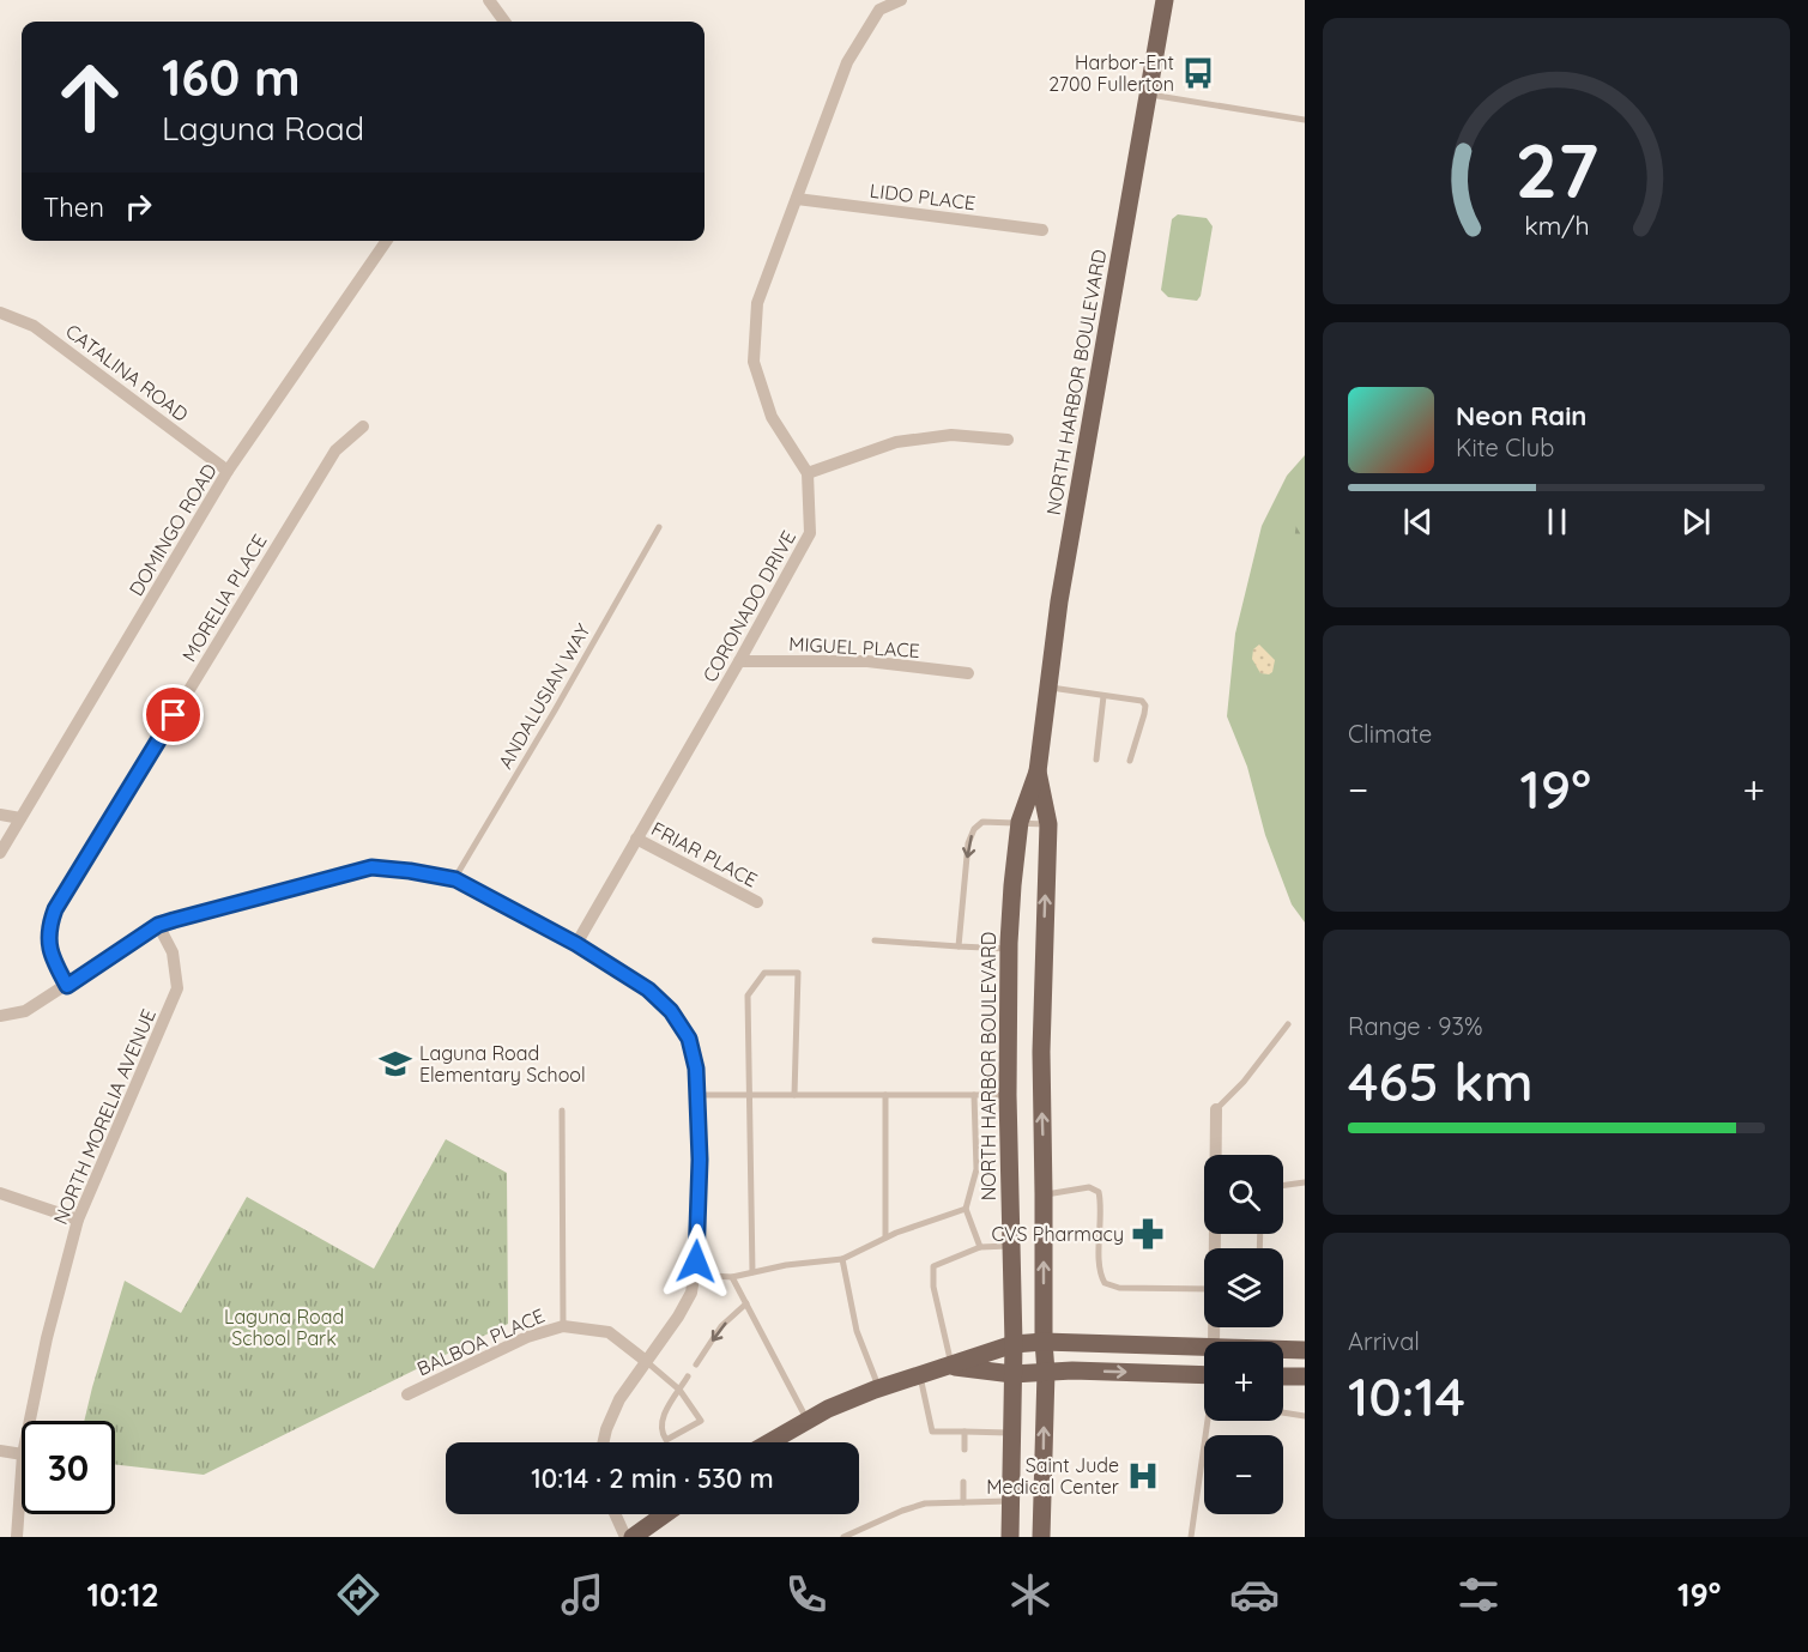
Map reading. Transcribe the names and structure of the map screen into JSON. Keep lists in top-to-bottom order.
{
  "streets": {
    "main road": ["NORTH HARBOR BOULEVARD"],
    "street": [
      "LIDO PLACE",
      "CATALINA ROAD",
      "DOMINGO ROAD",
      "MORELIA PLACE",
      "CORONADO DRIVE",
      "MIGUEL PLACE",
      "FRIAR PLACE",
      "NORTH MORELIA AVENUE",
      "BALBOA PLACE"
    ],
    "lane": ["ANDALUSIAN WAY"]
  },
  "crossings": [
    ["CATALINA ROAD", "DOMINGO ROAD"],
    ["CORONADO DRIVE", "MIGUEL PLACE"],
    ["CORONADO DRIVE", "FRIAR PLACE"]
  ],
  "parks": ["Laguna Road School Park"],
  "places": {
    "bus stop": ["Harbor-Ent 2700 Fullerton"],
    "school or university": ["Laguna Road Elementary School"],
    "pharmacy": ["CVS Pharmacy"],
    "hospital": ["Saint Jude Medical Center"]
  },
  "page": {
    "turn": ["160 m", "Laguna Road"],
    "then": "Then",
    "song": ["Neon Rain", "Kite Club"],
    "tile": [
      "Climate",
      ["Range · 93%", "465 km"],
      ["Arrival", "10:14"]
    ],
    "heat": ["−", "19°", "+"],
    "map_buttons": ["+", "−"],
    "limit": "30",
    "trip": "10:14 · 2 min · 530 m",
    "tabs": ["10:12", "19°"],
    "gauge": ["27", "km/h"]
  }
}
